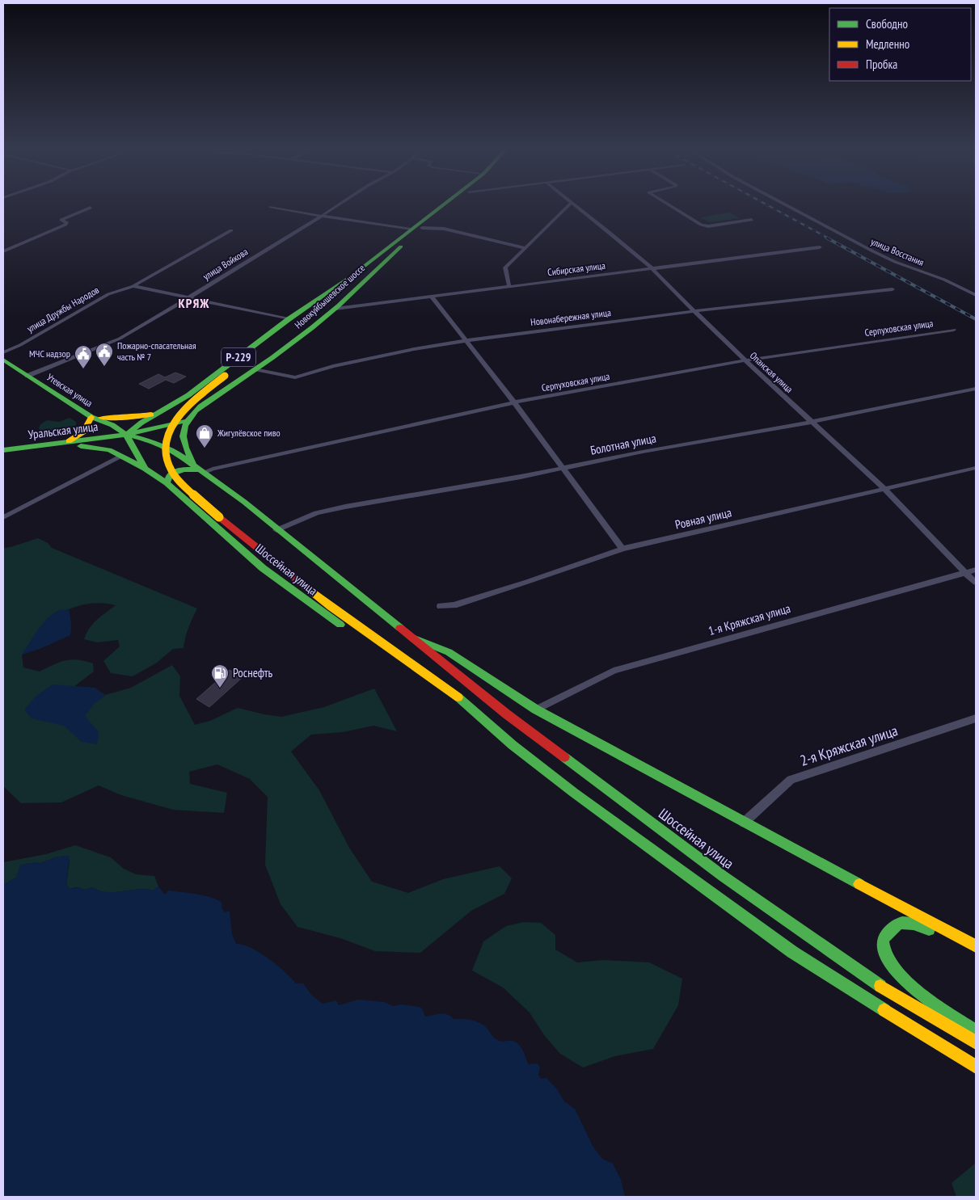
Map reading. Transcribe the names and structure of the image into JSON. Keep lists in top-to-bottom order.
{
  "streets": {
    "main road": [
      "Новокуйбышевское шоссе",
      "Р-229",
      "Утевская улица",
      "Уральская улица",
      "Шоссейная улица"
    ],
    "street": [
      "улица Восстания",
      "улица Войкова",
      "Сибирская улица",
      "улица Дружбы Народов",
      "Новонабережная улица",
      "Серпуховская улица",
      "Опанская улица",
      "Болотная улица",
      "Ровная улица",
      "1-я Кряжская улица",
      "2-я Кряжская улица"
    ]
  },
  "crossings": [
    ["улица Войкова", "улица Дружбы Народов"],
    ["улица Войкова", "Утевская улица"],
    ["Сибирская улица", "Новокуйбышевское шоссе"],
    ["Сибирская улица", "Опанская улица"],
    ["Новокуйбышевское шоссе", "улица Дружбы Народов"],
    ["Новокуйбышевское шоссе", "Новонабережная улица"],
    ["Новокуйбышевское шоссе", "Утевская улица"],
    ["Новокуйбышевское шоссе", "Уральская улица"],
    ["Новокуйбышевское шоссе", "Шоссейная улица"],
    ["Новонабережная улица", "Опанская улица"],
    ["Серпуховская улица", "Опанская улица"],
    ["Серпуховская улица", "Шоссейная улица"],
    ["Опанская улица", "Болотная улица"],
    ["Опанская улица", "Ровная улица"],
    ["Опанская улица", "1-я Кряжская улица"],
    ["Утевская улица", "Уральская улица"],
    ["Утевская улица", "Шоссейная улица"],
    ["Уральская улица", "Шоссейная улица"],
    ["Болотная улица", "Шоссейная улица"],
    ["Шоссейная улица", "1-я Кряжская улица"],
    ["Шоссейная улица", "2-я Кряжская улица"]
  ],
  "districts": ["КРЯЖ"],
  "places": {
    "public building": ["Пожарно-спасательная часть № 7", "МЧС надзор"],
    "shop": ["Жигулёвское пиво"],
    "fuel station": ["Роснефть"]
  },
  "legend": ["Свободно", "Медленно", "Пробка"]
}
